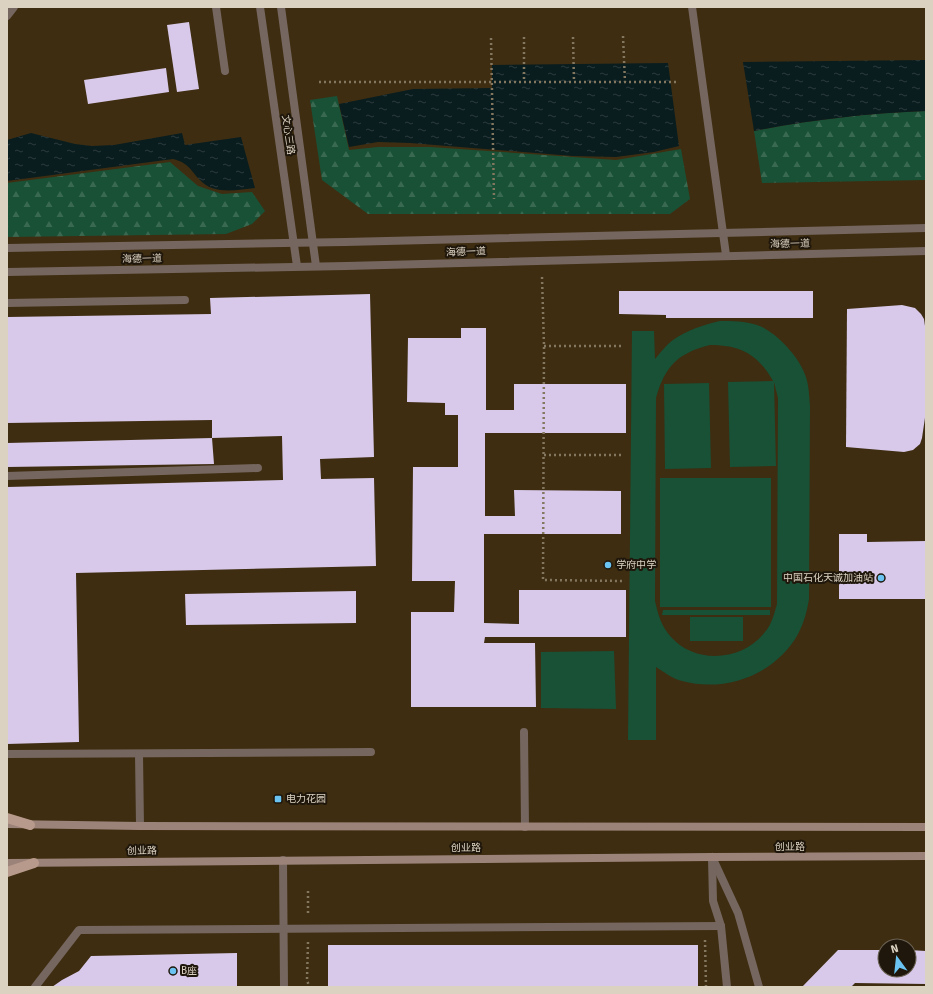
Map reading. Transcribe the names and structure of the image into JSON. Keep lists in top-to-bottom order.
{
  "streets": {
    "main road": ["创业路"],
    "street": ["文心三路", "海德一道"]
  },
  "crossings": [
    ["文心三路", "海德一道"]
  ],
  "places": {
    "other": ["学府中学", "中国石化天诚加油站", "B座"],
    "transit": ["电力花园"]
  },
  "north": "top"
}
